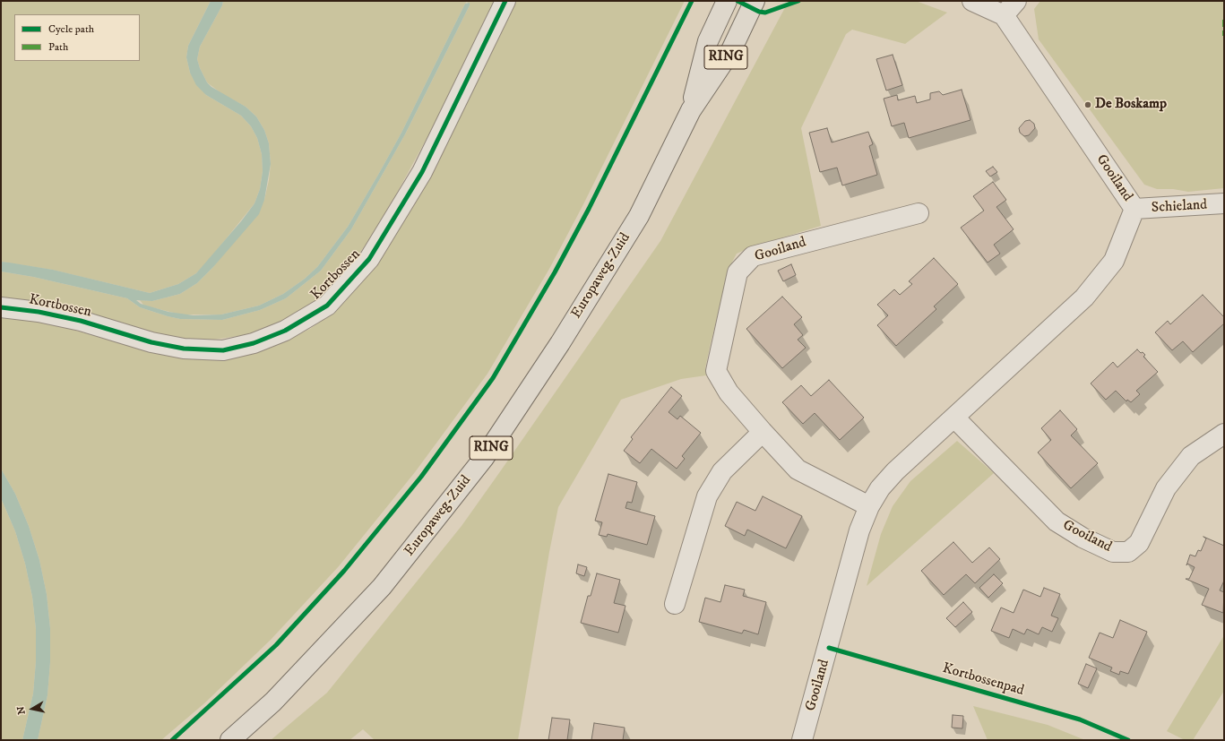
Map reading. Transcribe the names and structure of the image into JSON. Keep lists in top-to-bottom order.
{
  "streets": {
    "main road": ["RING", "Europaweg-Zuid"],
    "street": ["Gooiland", "Schieland", "Kortbossen"],
    "cycle path": ["Kortbossenpad"]
  },
  "crossings": [
    ["Gooiland", "Schieland"]
  ],
  "places": ["De Boskamp"],
  "legend": ["Cycle path", "Path"],
  "north": "left"
}
